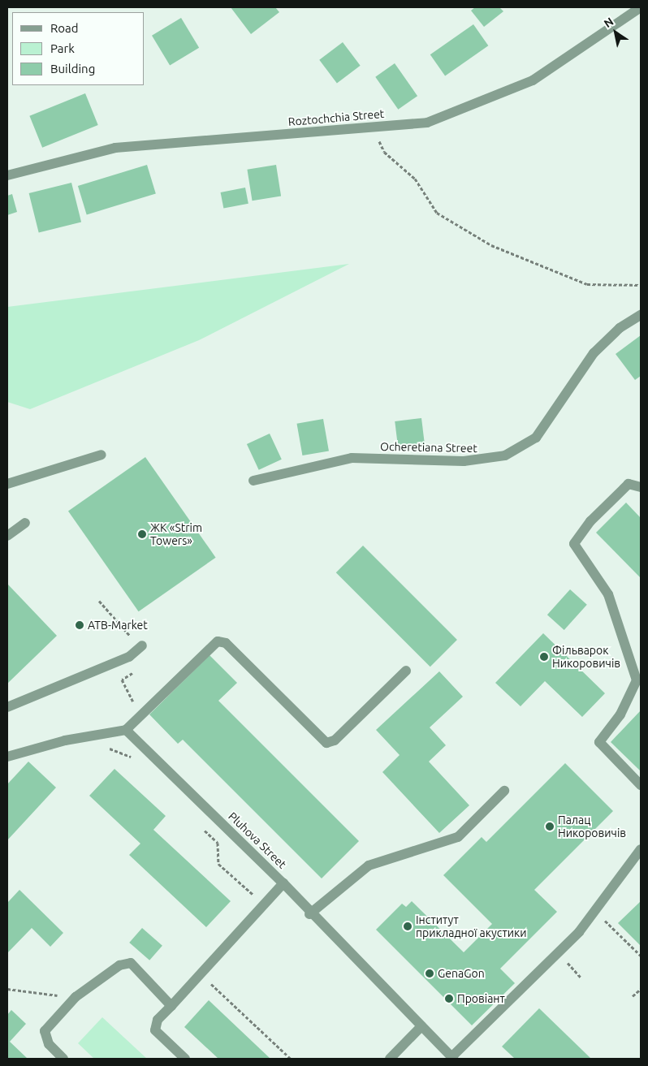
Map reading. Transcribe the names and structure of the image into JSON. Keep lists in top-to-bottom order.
{
  "streets": {
    "street": ["Roztochchia Street", "Ocheretiana Street", "Pluhova Street"]
  },
  "places": [
    "ЖК «Strim Towers»",
    "ATB-Market",
    "Фільварок Никоровичів",
    "Палац Никоровичів",
    "Інститут прикладної акустики",
    "GenaGon",
    "Провіант"
  ],
  "legend": ["Road", "Park", "Building"],
  "north": "top left"
}
